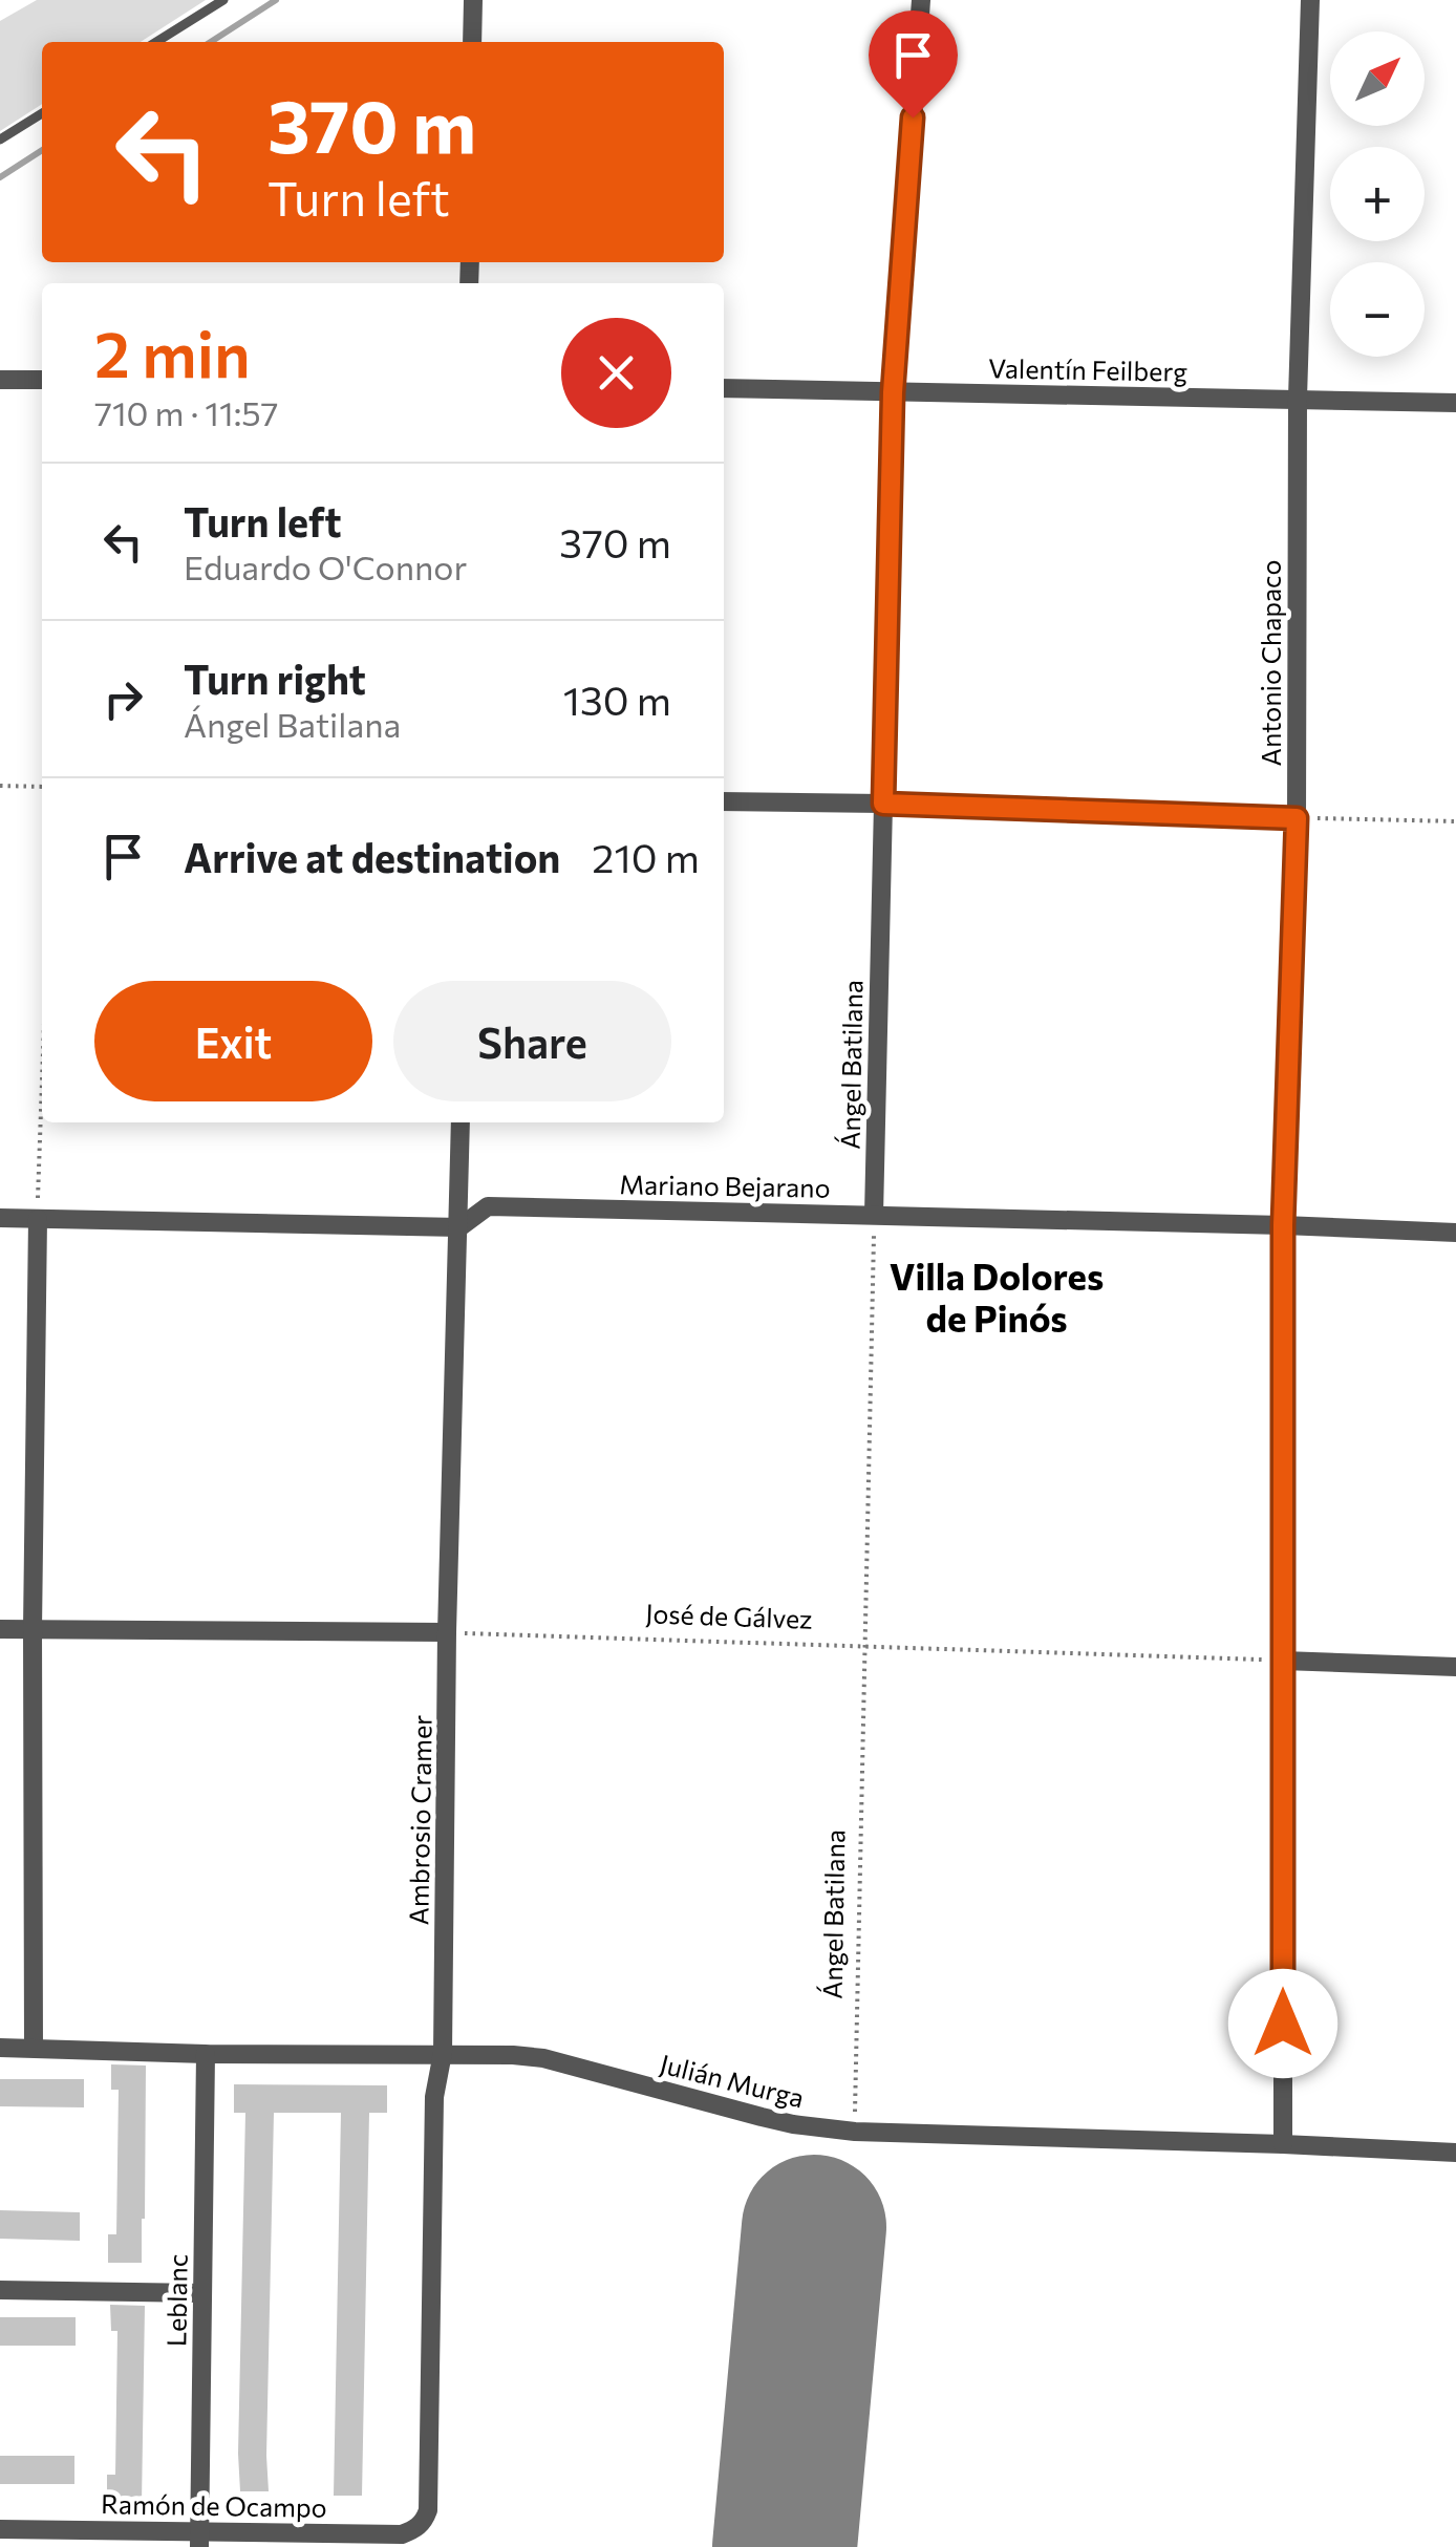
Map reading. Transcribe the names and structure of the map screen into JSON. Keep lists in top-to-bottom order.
{
  "streets": {
    "street": [
      "Valentín Feilberg",
      "Antonio Chapaco",
      "Ángel Batilana",
      "Mariano Bejarano",
      "Ambrosio Cramer",
      "Julián Murga",
      "Leblanc",
      "Ramón de Ocampo"
    ],
    "path": ["José de Gálvez"]
  },
  "crossings": [
    ["Valentín Feilberg", "Antonio Chapaco"],
    ["Valentín Feilberg", "Ángel Batilana"],
    ["Antonio Chapaco", "Mariano Bejarano"],
    ["Antonio Chapaco", "José de Gálvez"],
    ["Antonio Chapaco", "Julián Murga"],
    ["Ángel Batilana", "Mariano Bejarano"],
    ["Ángel Batilana", "José de Gálvez"],
    ["Ángel Batilana", "Julián Murga"],
    ["Mariano Bejarano", "Ambrosio Cramer"],
    ["José de Gálvez", "Ambrosio Cramer"],
    ["Ambrosio Cramer", "Julián Murga"],
    ["Ambrosio Cramer", "Ramón de Ocampo"],
    ["Julián Murga", "Leblanc"],
    ["Leblanc", "Ramón de Ocampo"]
  ],
  "districts": ["Villa Dolores de Pinós"],
  "north": "top right",
  "page": {
    "map_buttons": ["+", "−"],
    "turn": ["370 m", "Turn left"],
    "heading": ["2 min", "710 m · 11:57"],
    "list": [
      {
        "name": "Turn left",
        "note": "Eduardo O'Connor",
        "value": "370 m"
      },
      {
        "name": "Turn right",
        "note": "Ángel Batilana",
        "value": "130 m"
      },
      {
        "name": "Arrive at destination",
        "value": "210 m"
      }
    ],
    "buttons": ["Exit", "Share"]
  }
}
